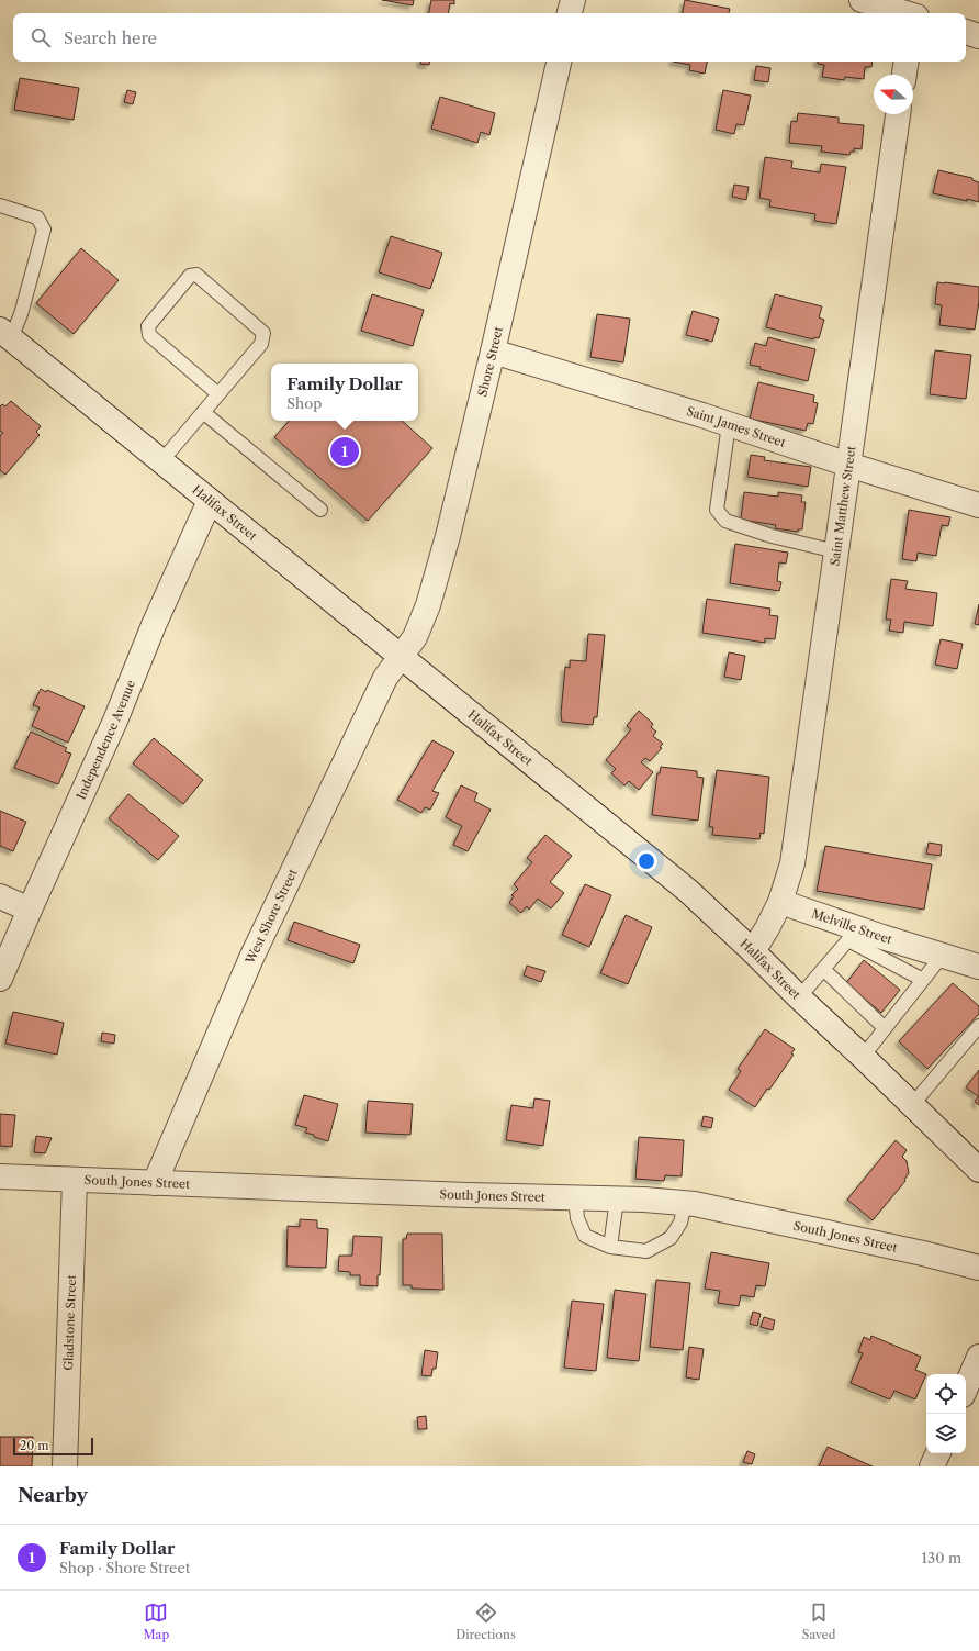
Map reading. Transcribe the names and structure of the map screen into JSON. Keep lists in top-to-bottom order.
{
  "streets": {
    "street": [
      "Shore Street",
      "Saint James Street",
      "Saint Matthew Street",
      "Halifax Street",
      "Independence Avenue",
      "West Shore Street",
      "Melville Street",
      "South Jones Street",
      "Gladstone Street"
    ]
  },
  "crossings": [
    ["Shore Street", "Saint James Street"],
    ["Shore Street", "Halifax Street"],
    ["Shore Street", "West Shore Street"],
    ["Saint James Street", "Saint Matthew Street"],
    ["Saint Matthew Street", "Melville Street"],
    ["Halifax Street", "Independence Avenue"],
    ["Halifax Street", "West Shore Street"],
    ["West Shore Street", "South Jones Street"],
    ["South Jones Street", "Gladstone Street"]
  ],
  "scale_bar": "20 m",
  "north": "left",
  "page": {
    "search": "Search here",
    "popup": ["Family Dollar", "Shop"],
    "pins": "1",
    "scale": "20 m",
    "heading": "Nearby",
    "list": [
      {
        "mark": "1",
        "name": "Family Dollar",
        "note": "Shop · Shore Street",
        "value": "130 m"
      }
    ],
    "nav": ["Map", "Directions", "Saved"]
  }
}
